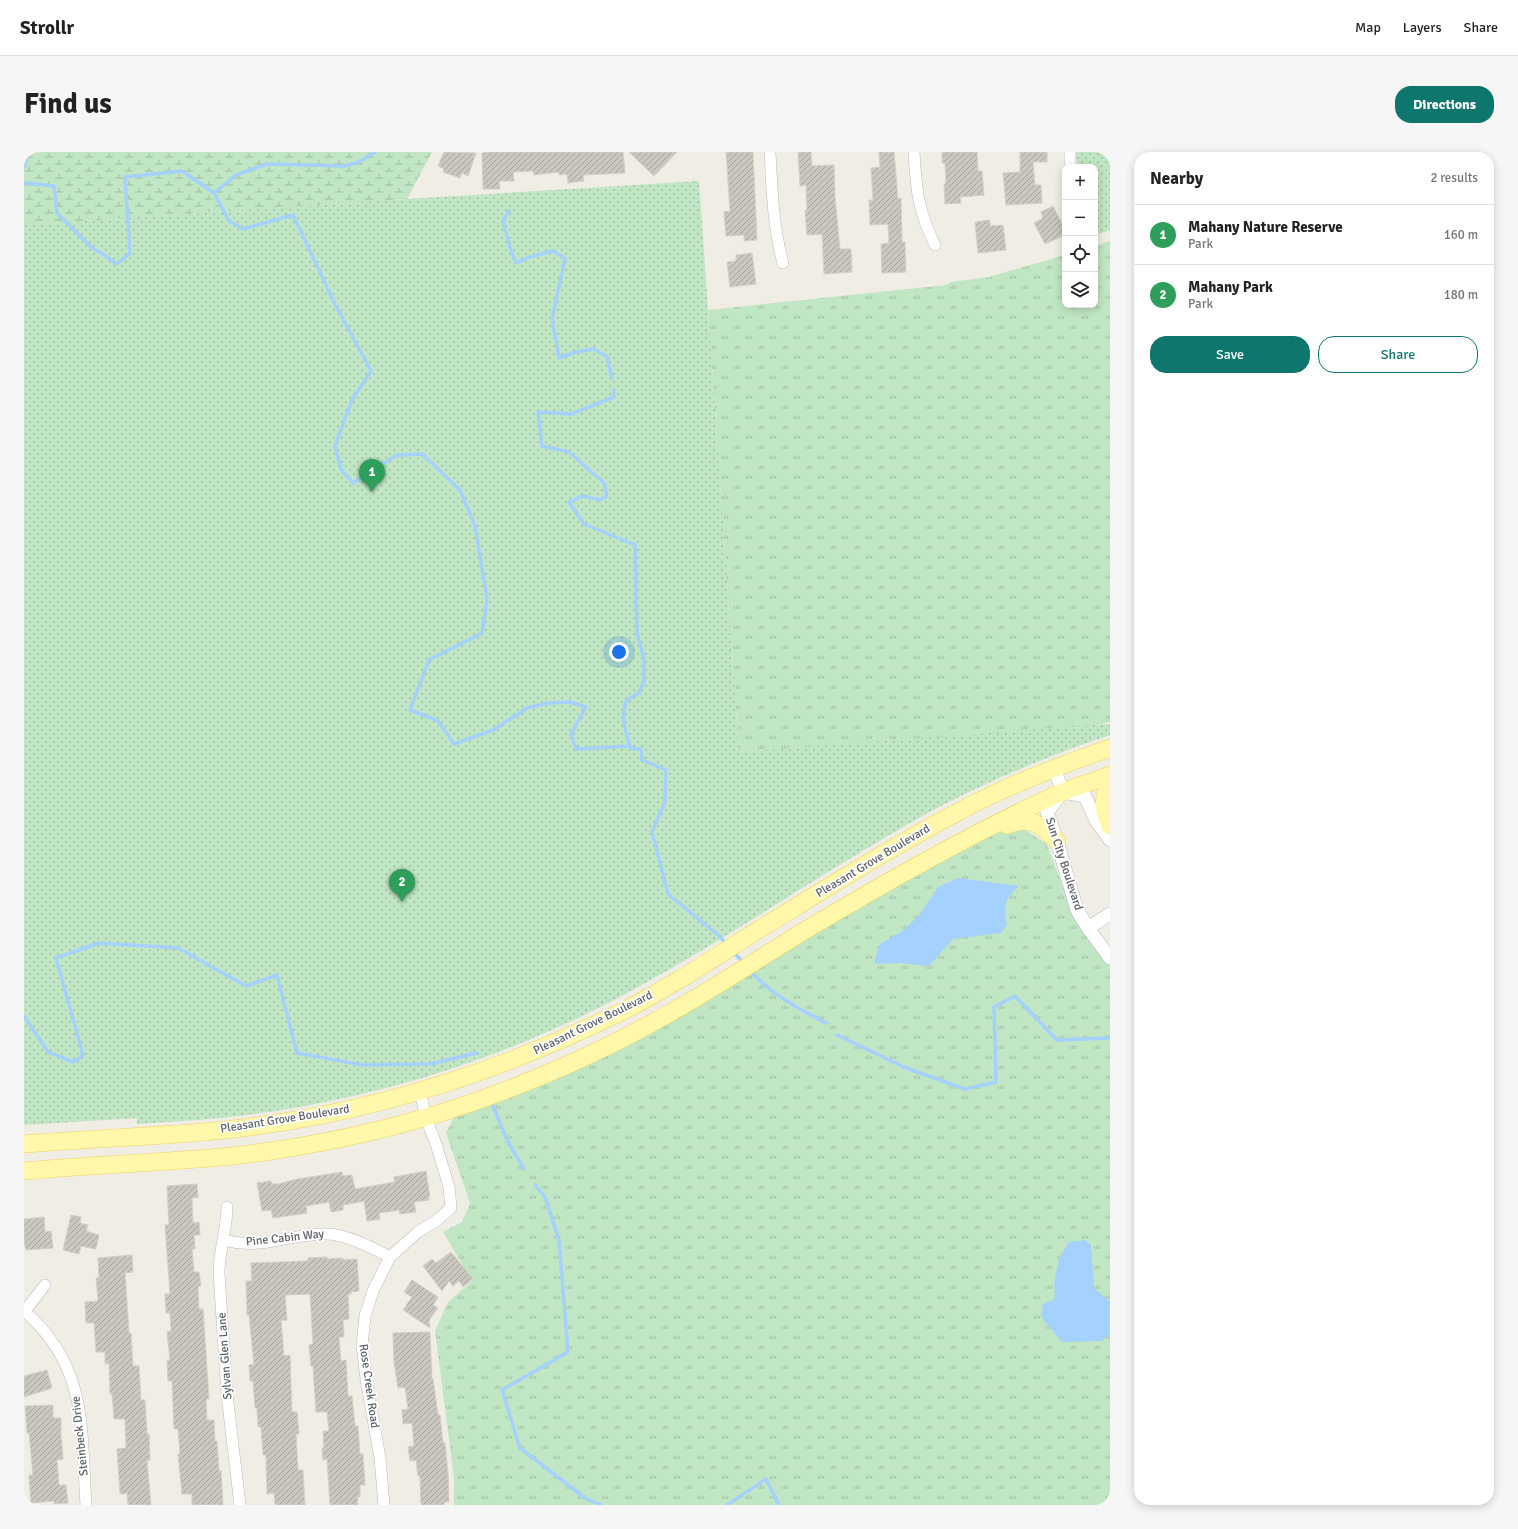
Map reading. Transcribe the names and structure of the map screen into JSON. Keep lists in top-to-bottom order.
{
  "streets": {
    "main road": ["Pleasant Grove Boulevard"],
    "street": [
      "Sun City Boulevard",
      "Pine Cabin Way",
      "Sylvan Glen Lane",
      "Rose Creek Road",
      "Steinbeck Drive"
    ]
  },
  "crossings": [
    ["Pleasant Grove Boulevard", "Sun City Boulevard"],
    ["Pleasant Grove Boulevard", "Rose Creek Road"],
    ["Pine Cabin Way", "Sylvan Glen Lane"],
    ["Pine Cabin Way", "Rose Creek Road"]
  ],
  "page": {
    "header": "Strollr",
    "nav": ["Map", "Layers", "Share"],
    "buttons": [
      "Directions",
      ["Save", "Share"]
    ],
    "title": "Find us",
    "heading": ["Nearby", "2 results"],
    "map_buttons": ["+", "−"],
    "list": [
      {
        "mark": "1",
        "name": "Mahany Nature Reserve",
        "note": "Park",
        "value": "160 m"
      },
      {
        "mark": "2",
        "name": "Mahany Park",
        "note": "Park",
        "value": "180 m"
      }
    ],
    "pins": ["1", "2"]
  }
}
